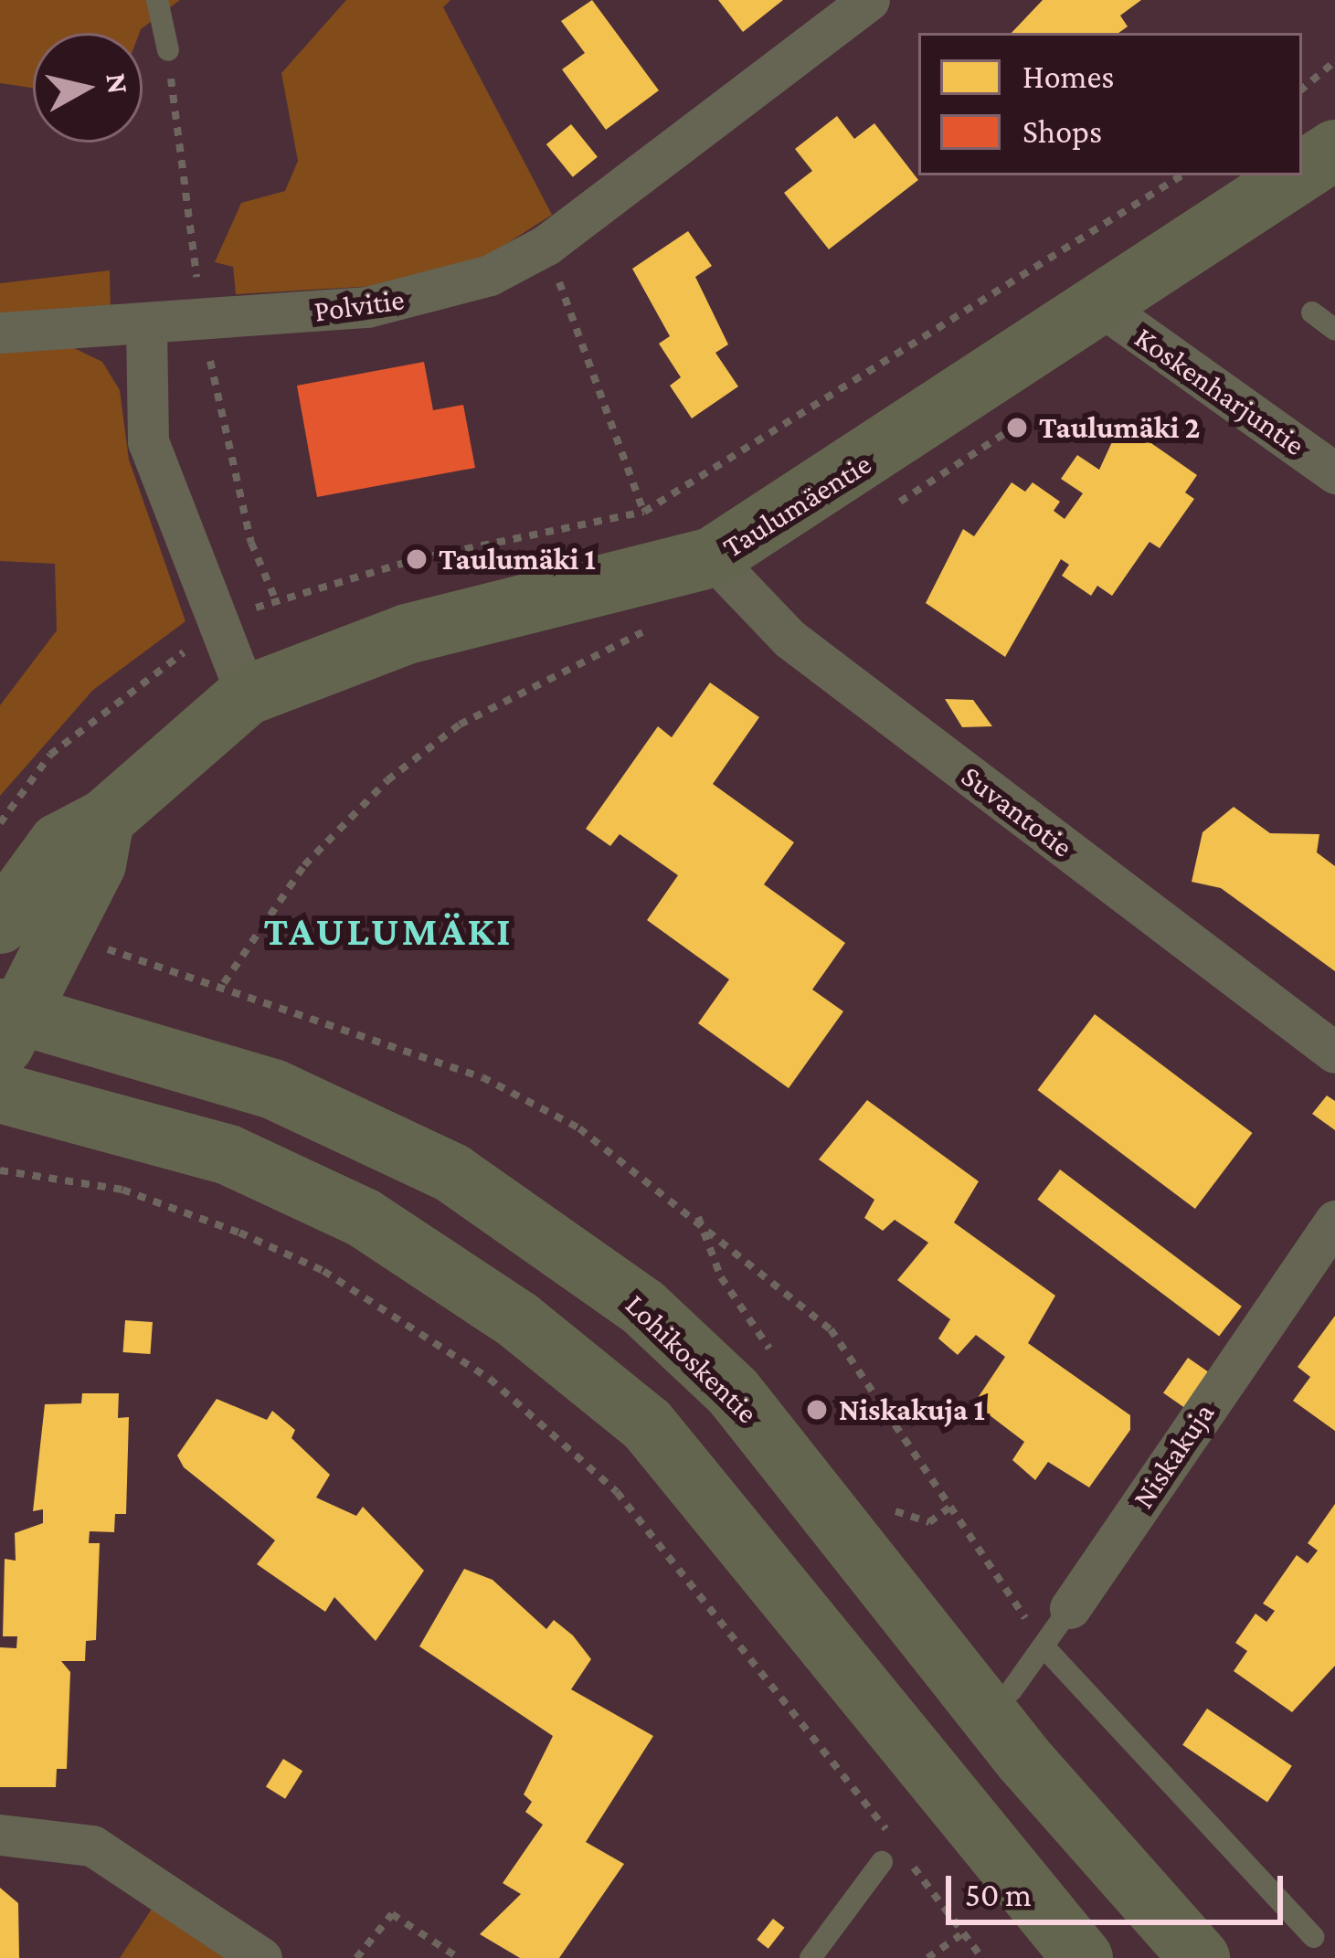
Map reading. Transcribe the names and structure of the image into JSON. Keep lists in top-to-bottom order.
{
  "streets": {
    "main road": ["Taulumäentie", "Lohikoskentie"],
    "street": [
      "Polvitie",
      "Koskenharjuntie",
      "Suvantotie",
      "Niskakuja"
    ]
  },
  "crossings": [
    ["Koskenharjuntie", "Taulumäentie"],
    ["Taulumäentie", "Suvantotie"]
  ],
  "districts": ["TAULUMÄKI"],
  "places": ["Taulumäki 2", "Taulumäki 1", "Niskakuja 1"],
  "legend": ["Homes", "Shops"],
  "scale_bar": "50 m",
  "north": "right"
}
